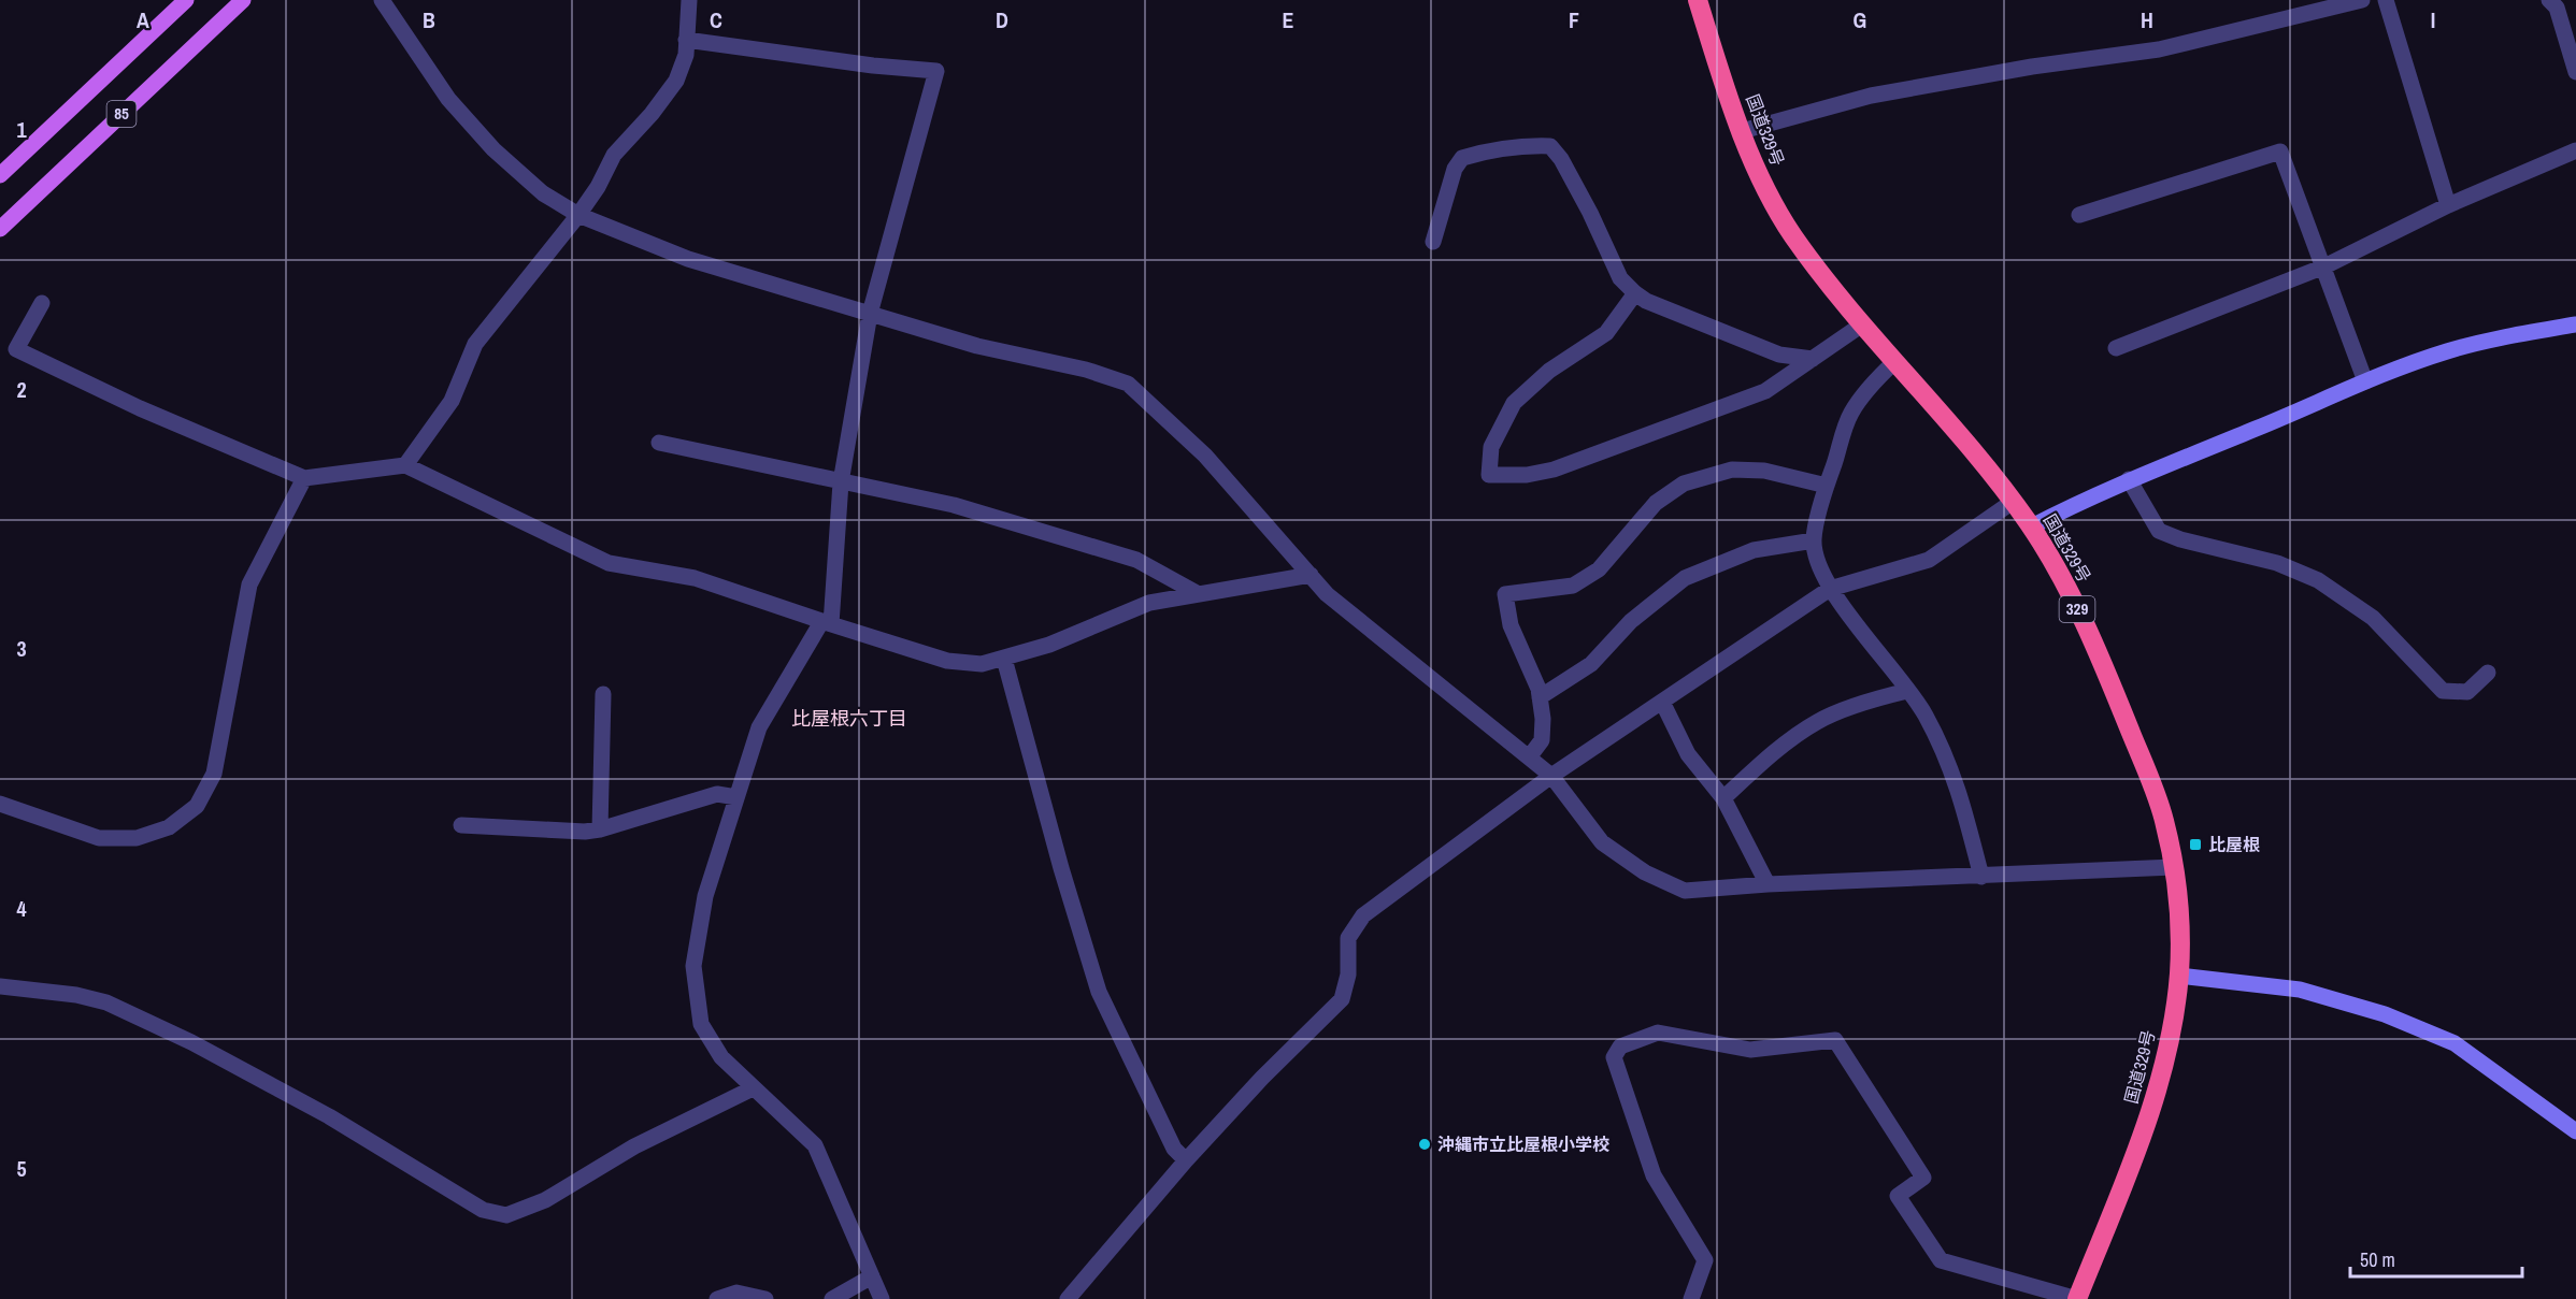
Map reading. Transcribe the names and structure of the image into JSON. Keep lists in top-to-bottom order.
{
  "streets": {
    "highway": ["国道329号", "329"],
    "main road": ["85"]
  },
  "districts": ["比屋根六丁目"],
  "places": {
    "transit": ["比屋根"],
    "other": ["沖縄市立比屋根小学校"]
  },
  "scale_bar": "50 m",
  "grid": {
    "columns": [
      "A",
      "B",
      "C",
      "D",
      "E",
      "F",
      "G",
      "H",
      "I"
    ],
    "rows": [
      "1",
      "2",
      "3",
      "4",
      "5"
    ]
  }
}
